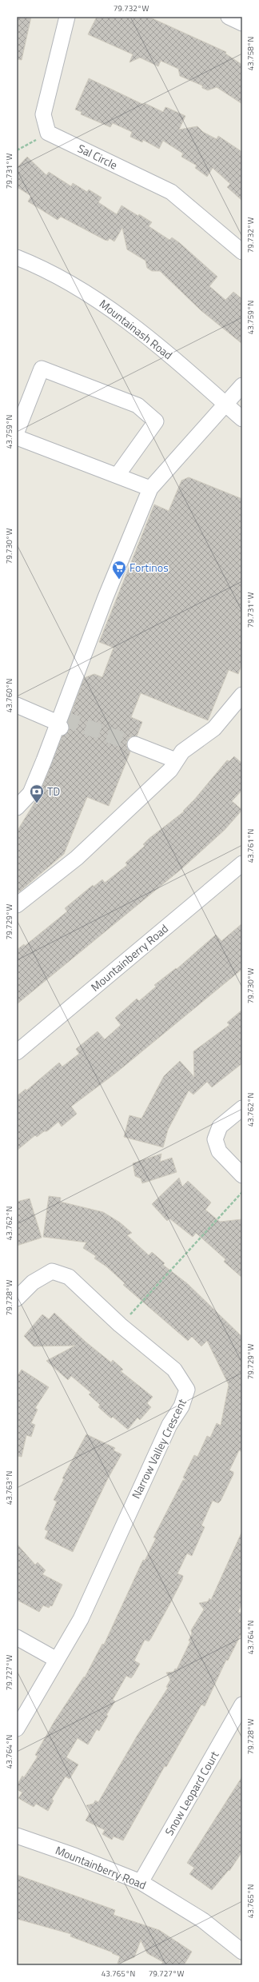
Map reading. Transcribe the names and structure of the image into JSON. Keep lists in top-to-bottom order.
{
  "streets": {
    "street": [
      "Sal Circle",
      "Mountainash Road",
      "Mountainberry Road",
      "Narrow Valley Crescent",
      "Snow Leopard Court"
    ]
  },
  "crossings": [
    ["Mountainberry Road", "Snow Leopard Court"]
  ],
  "places": {
    "supermarket": ["Fortinos"],
    "bank": ["TD"]
  },
  "coordinates": [
    "79.732°W",
    "43.758°N",
    "79.731°W",
    "43.759°N",
    "79.730°W",
    "43.760°N",
    "43.761°N",
    "79.729°W",
    "43.762°N",
    "79.728°W",
    "43.763°N",
    "43.764°N",
    "79.727°W",
    "43.765°N"
  ]
}
